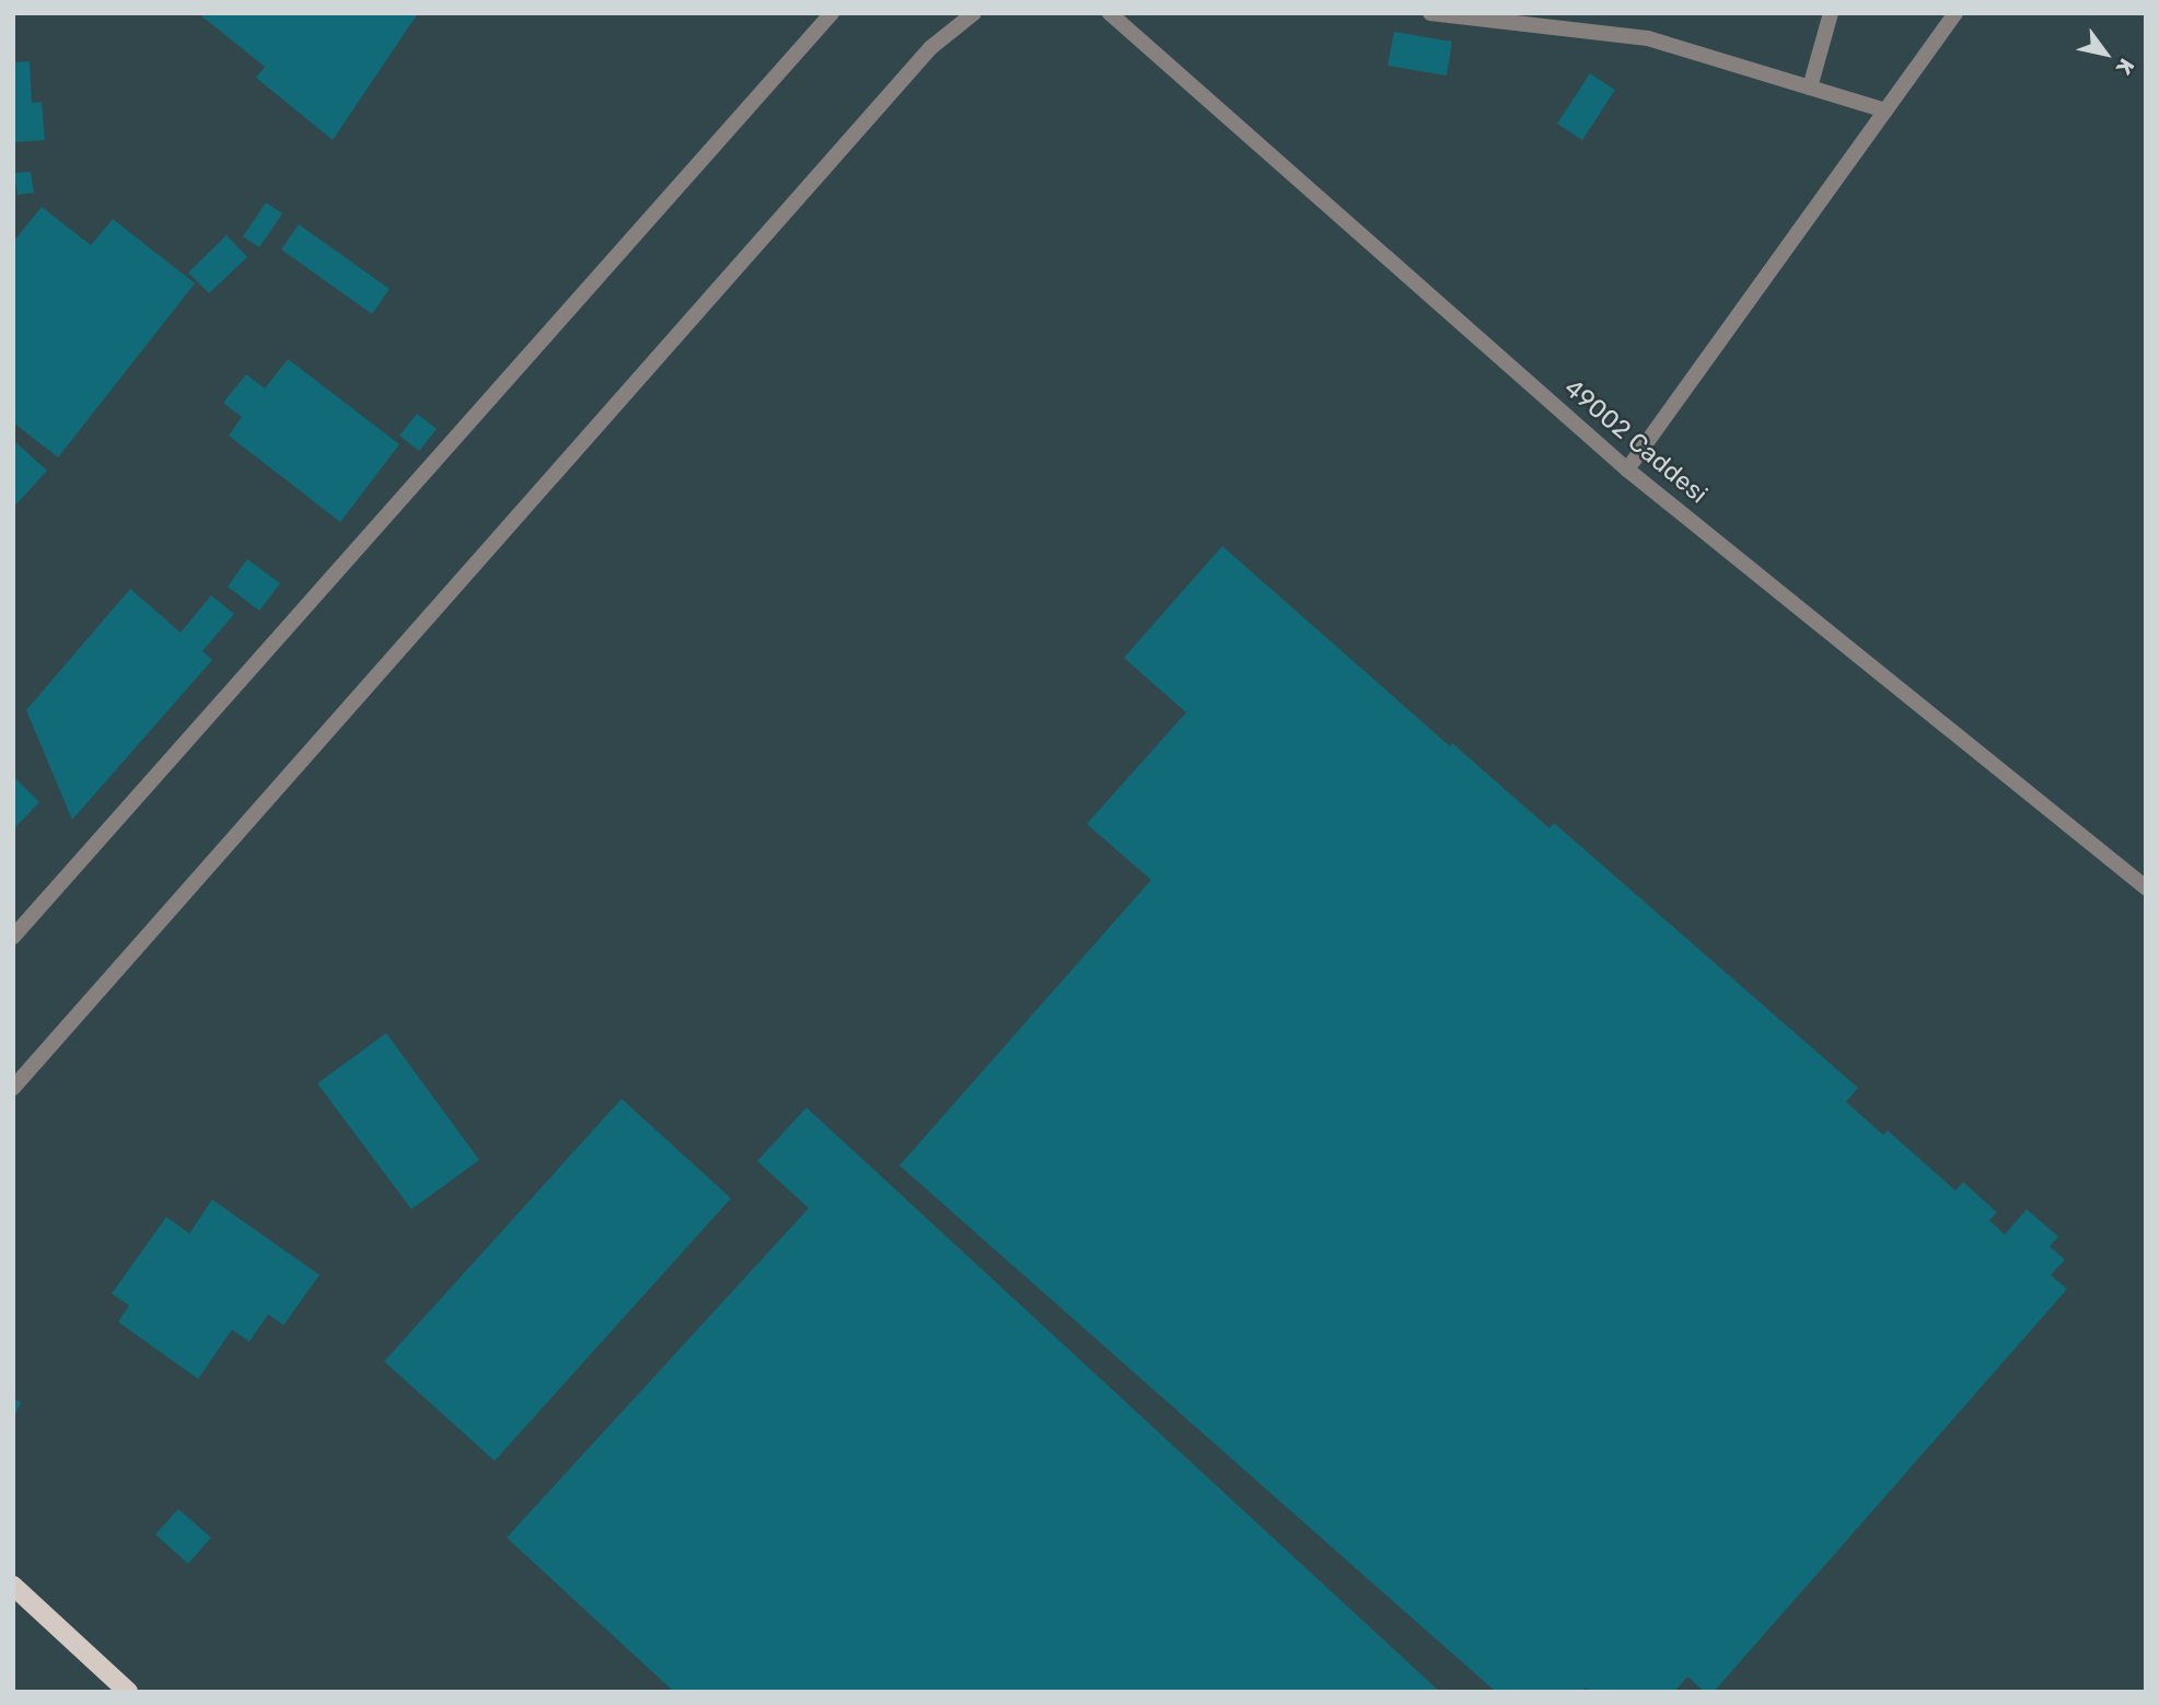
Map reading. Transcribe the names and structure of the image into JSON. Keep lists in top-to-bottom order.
{
  "streets": {
    "street": ["49002 Caddesi"]
  },
  "north": "bottom right"
}
